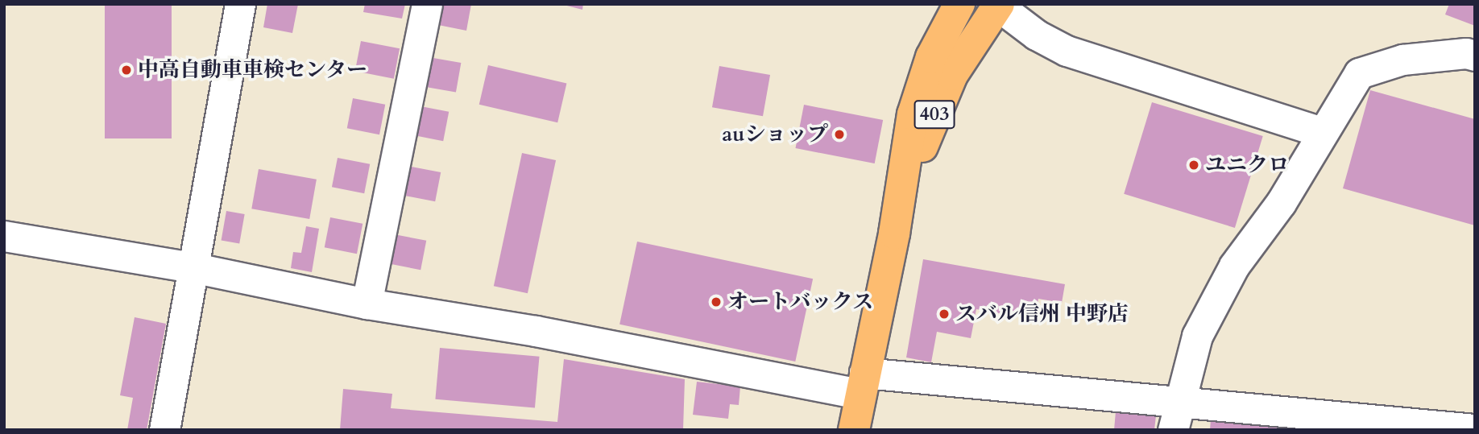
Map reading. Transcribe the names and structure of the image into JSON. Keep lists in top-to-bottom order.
{
  "streets": {
    "highway": ["403"]
  },
  "places": [
    "中高自動車車検センター",
    "auショップ",
    "ユニクロ",
    "オートバックス",
    "スバル信州 中野店"
  ]
}
